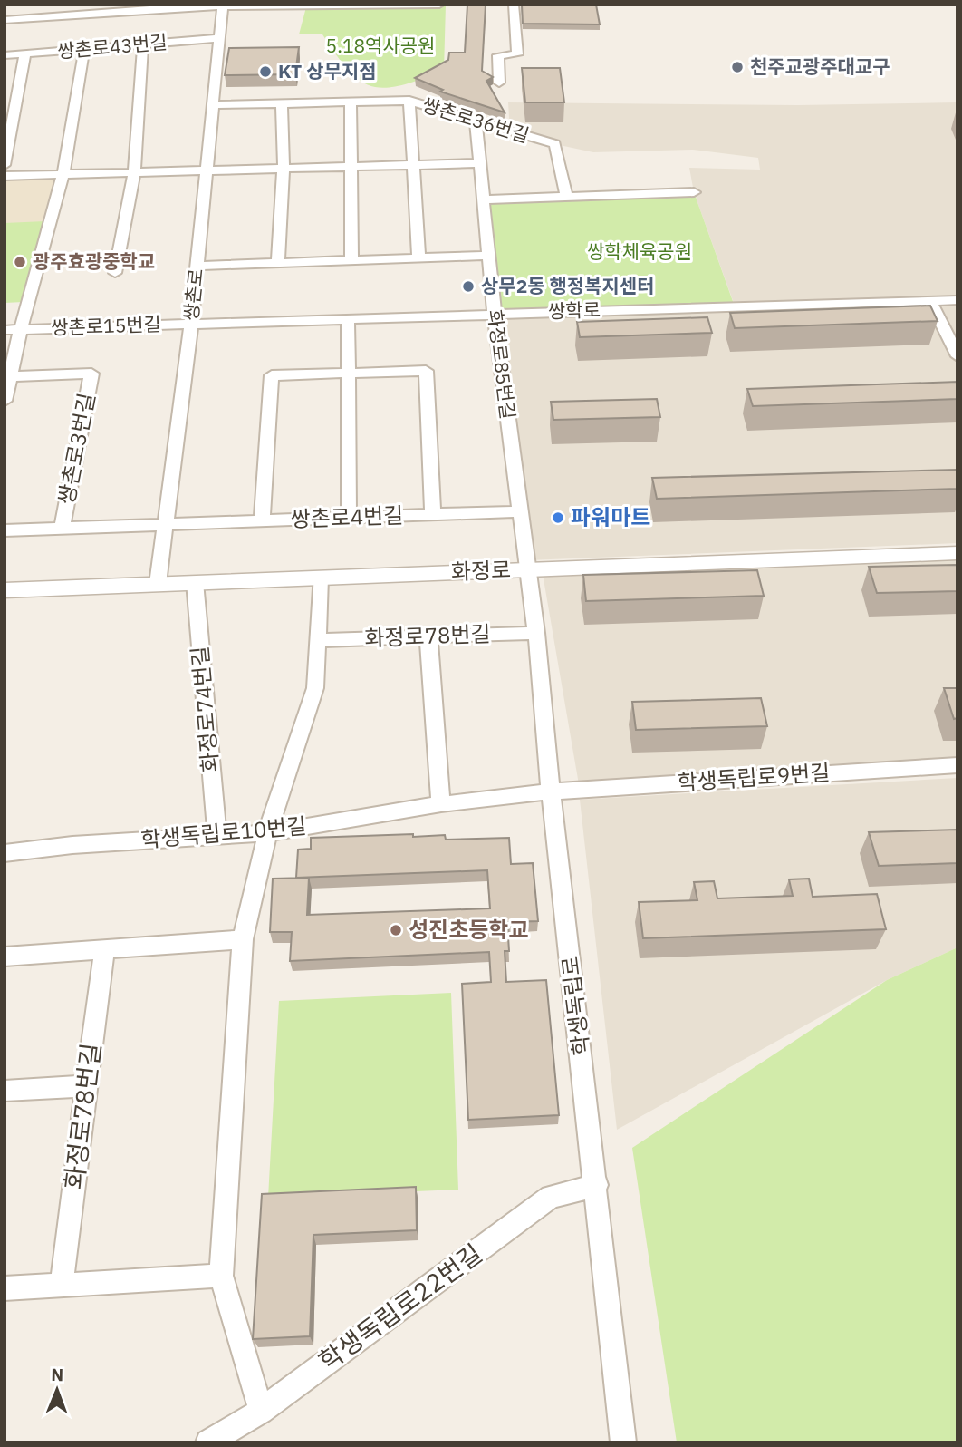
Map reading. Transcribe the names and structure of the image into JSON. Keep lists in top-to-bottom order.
{
  "streets": {
    "street": [
      "쌍촌로43번길",
      "쌍촌로36번길",
      "쌍촌로",
      "쌍학로",
      "쌍촌로15번길",
      "화정로85번길",
      "쌍촌로3번길",
      "쌍촌로4번길",
      "화정로",
      "화정로78번길",
      "화정로74번길",
      "학생독립로9번길",
      "학생독립로10번길",
      "학생독립로",
      "학생독립로22번길"
    ]
  },
  "crossings": [
    ["쌍촌로43번길", "쌍촌로"],
    ["쌍촌로43번길", "쌍촌로15번길"],
    ["쌍촌로36번길", "쌍촌로"],
    ["쌍촌로36번길", "화정로85번길"],
    ["쌍촌로", "쌍학로"],
    ["쌍촌로", "쌍촌로15번길"],
    ["쌍촌로", "쌍촌로3번길"],
    ["쌍촌로", "쌍촌로4번길"],
    ["쌍촌로", "화정로"],
    ["쌍학로", "쌍촌로15번길"],
    ["쌍학로", "화정로85번길"],
    ["화정로85번길", "쌍촌로4번길"],
    ["화정로85번길", "화정로"],
    ["화정로85번길", "학생독립로"],
    ["쌍촌로3번길", "쌍촌로4번길"],
    ["화정로", "화정로74번길"],
    ["화정로", "학생독립로"],
    ["화정로78번길", "학생독립로"],
    ["화정로74번길", "학생독립로10번길"],
    ["학생독립로9번길", "학생독립로10번길"],
    ["학생독립로9번길", "학생독립로"],
    ["학생독립로10번길", "학생독립로"],
    ["학생독립로", "학생독립로22번길"]
  ],
  "parks": ["5.18역사공원", "쌍학체육공원"],
  "places": [
    "천주교광주대교구",
    "KT 상무지점",
    "광주효광중학교",
    "상무2동 행정복지센터",
    "파워마트",
    "성진초등학교"
  ],
  "north": "top"
}
